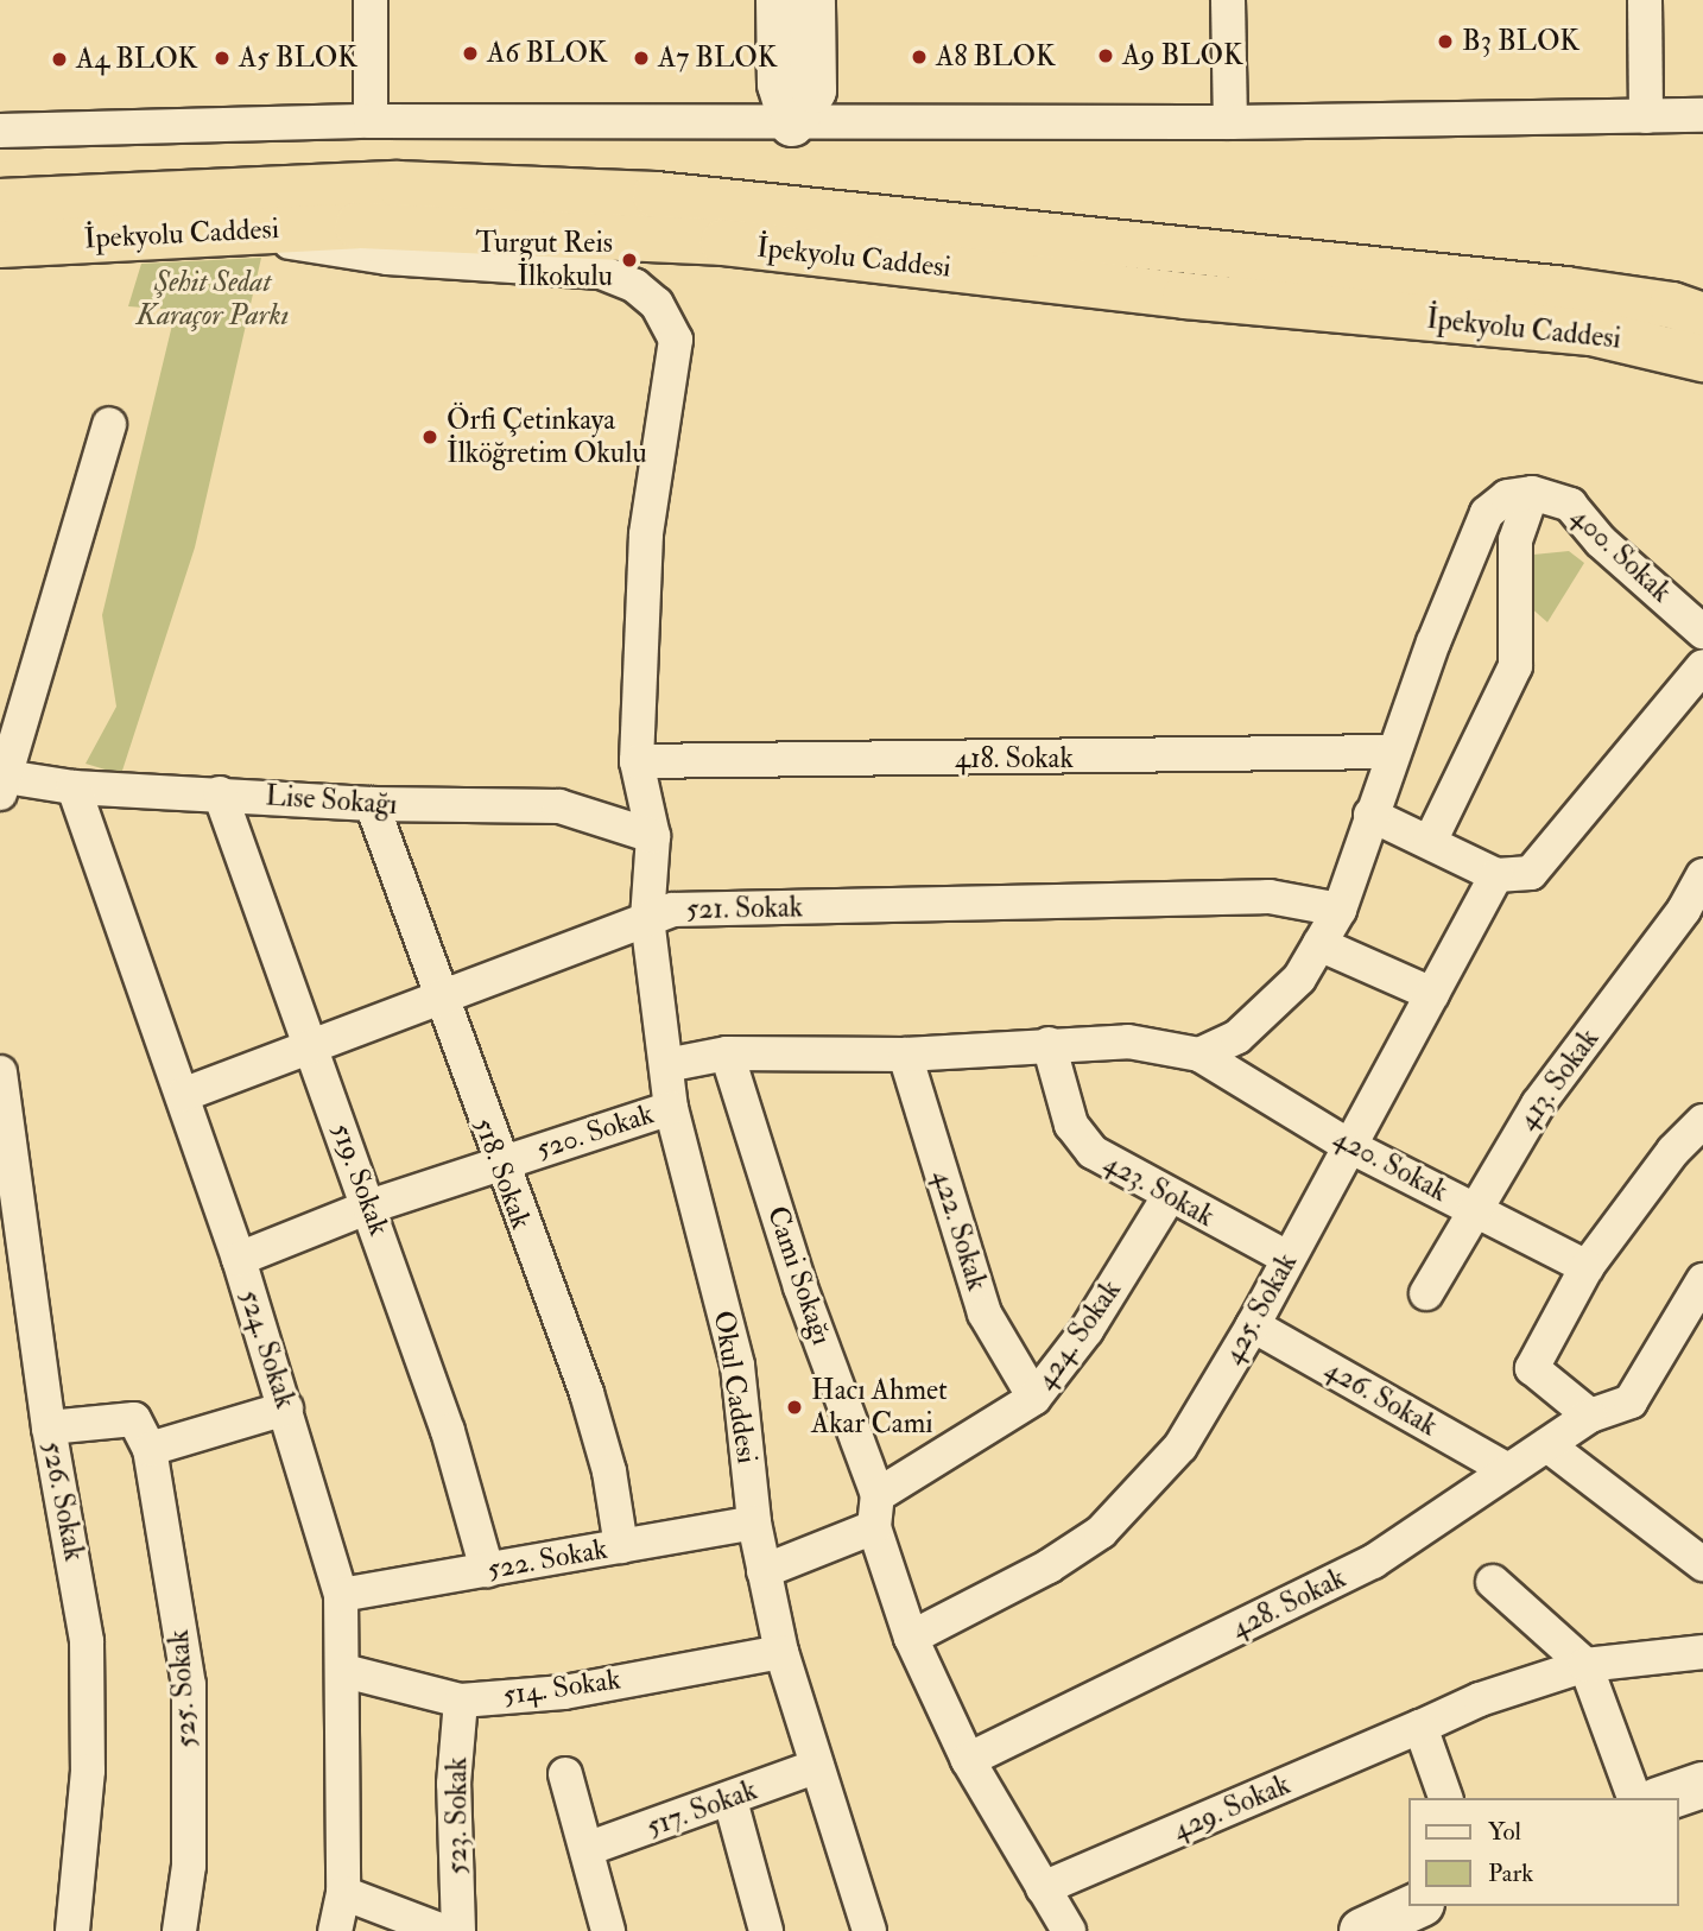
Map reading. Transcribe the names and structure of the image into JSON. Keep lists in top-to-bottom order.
{
  "streets": {
    "highway": ["İpekyolu Caddesi"],
    "street": [
      "400. Sokak",
      "418. Sokak",
      "Lise Sokağı",
      "521. Sokak",
      "413. Sokak",
      "520. Sokak",
      "420. Sokak",
      "518. Sokak",
      "519. Sokak",
      "423. Sokak",
      "422. Sokak",
      "Cami Sokağı",
      "425. Sokak",
      "424. Sokak",
      "524. Sokak",
      "Okul Caddesi",
      "426. Sokak",
      "526. Sokak",
      "522. Sokak",
      "428. Sokak",
      "514. Sokak",
      "525. Sokak",
      "429. Sokak",
      "517. Sokak",
      "523. Sokak"
    ]
  },
  "crossings": [
    ["İpekyolu Caddesi", "Okul Caddesi"],
    ["418. Sokak", "Okul Caddesi"],
    ["Lise Sokağı", "518. Sokak"],
    ["Lise Sokağı", "519. Sokak"],
    ["Lise Sokağı", "524. Sokak"],
    ["Lise Sokağı", "Okul Caddesi"],
    ["521. Sokak", "518. Sokak"],
    ["521. Sokak", "519. Sokak"],
    ["521. Sokak", "524. Sokak"],
    ["521. Sokak", "Okul Caddesi"],
    ["413. Sokak", "420. Sokak"],
    ["520. Sokak", "518. Sokak"],
    ["520. Sokak", "519. Sokak"],
    ["520. Sokak", "524. Sokak"],
    ["520. Sokak", "Okul Caddesi"],
    ["420. Sokak", "425. Sokak"],
    ["518. Sokak", "522. Sokak"],
    ["519. Sokak", "522. Sokak"],
    ["423. Sokak", "425. Sokak"],
    ["423. Sokak", "424. Sokak"],
    ["422. Sokak", "424. Sokak"],
    ["Cami Sokağı", "425. Sokak"],
    ["Cami Sokağı", "424. Sokak"],
    ["Cami Sokağı", "428. Sokak"],
    ["Cami Sokağı", "429. Sokak"],
    ["425. Sokak", "426. Sokak"],
    ["424. Sokak", "Okul Caddesi"],
    ["524. Sokak", "522. Sokak"],
    ["524. Sokak", "514. Sokak"],
    ["Okul Caddesi", "522. Sokak"],
    ["Okul Caddesi", "514. Sokak"],
    ["Okul Caddesi", "517. Sokak"],
    ["426. Sokak", "428. Sokak"],
    ["526. Sokak", "525. Sokak"],
    ["514. Sokak", "523. Sokak"]
  ],
  "parks": ["Şehit Sedat Karaçor Parkı"],
  "places": [
    "B3 BLOK",
    "A6 BLOK",
    "A9 BLOK",
    "A8 BLOK",
    "A5 BLOK",
    "A7 BLOK",
    "A4 BLOK",
    "Turgut Reis İlkokulu",
    "Örfi Çetinkaya İlköğretim Okulu",
    "Hacı Ahmet Akar Cami"
  ],
  "legend": ["Yol", "Park"]
}
